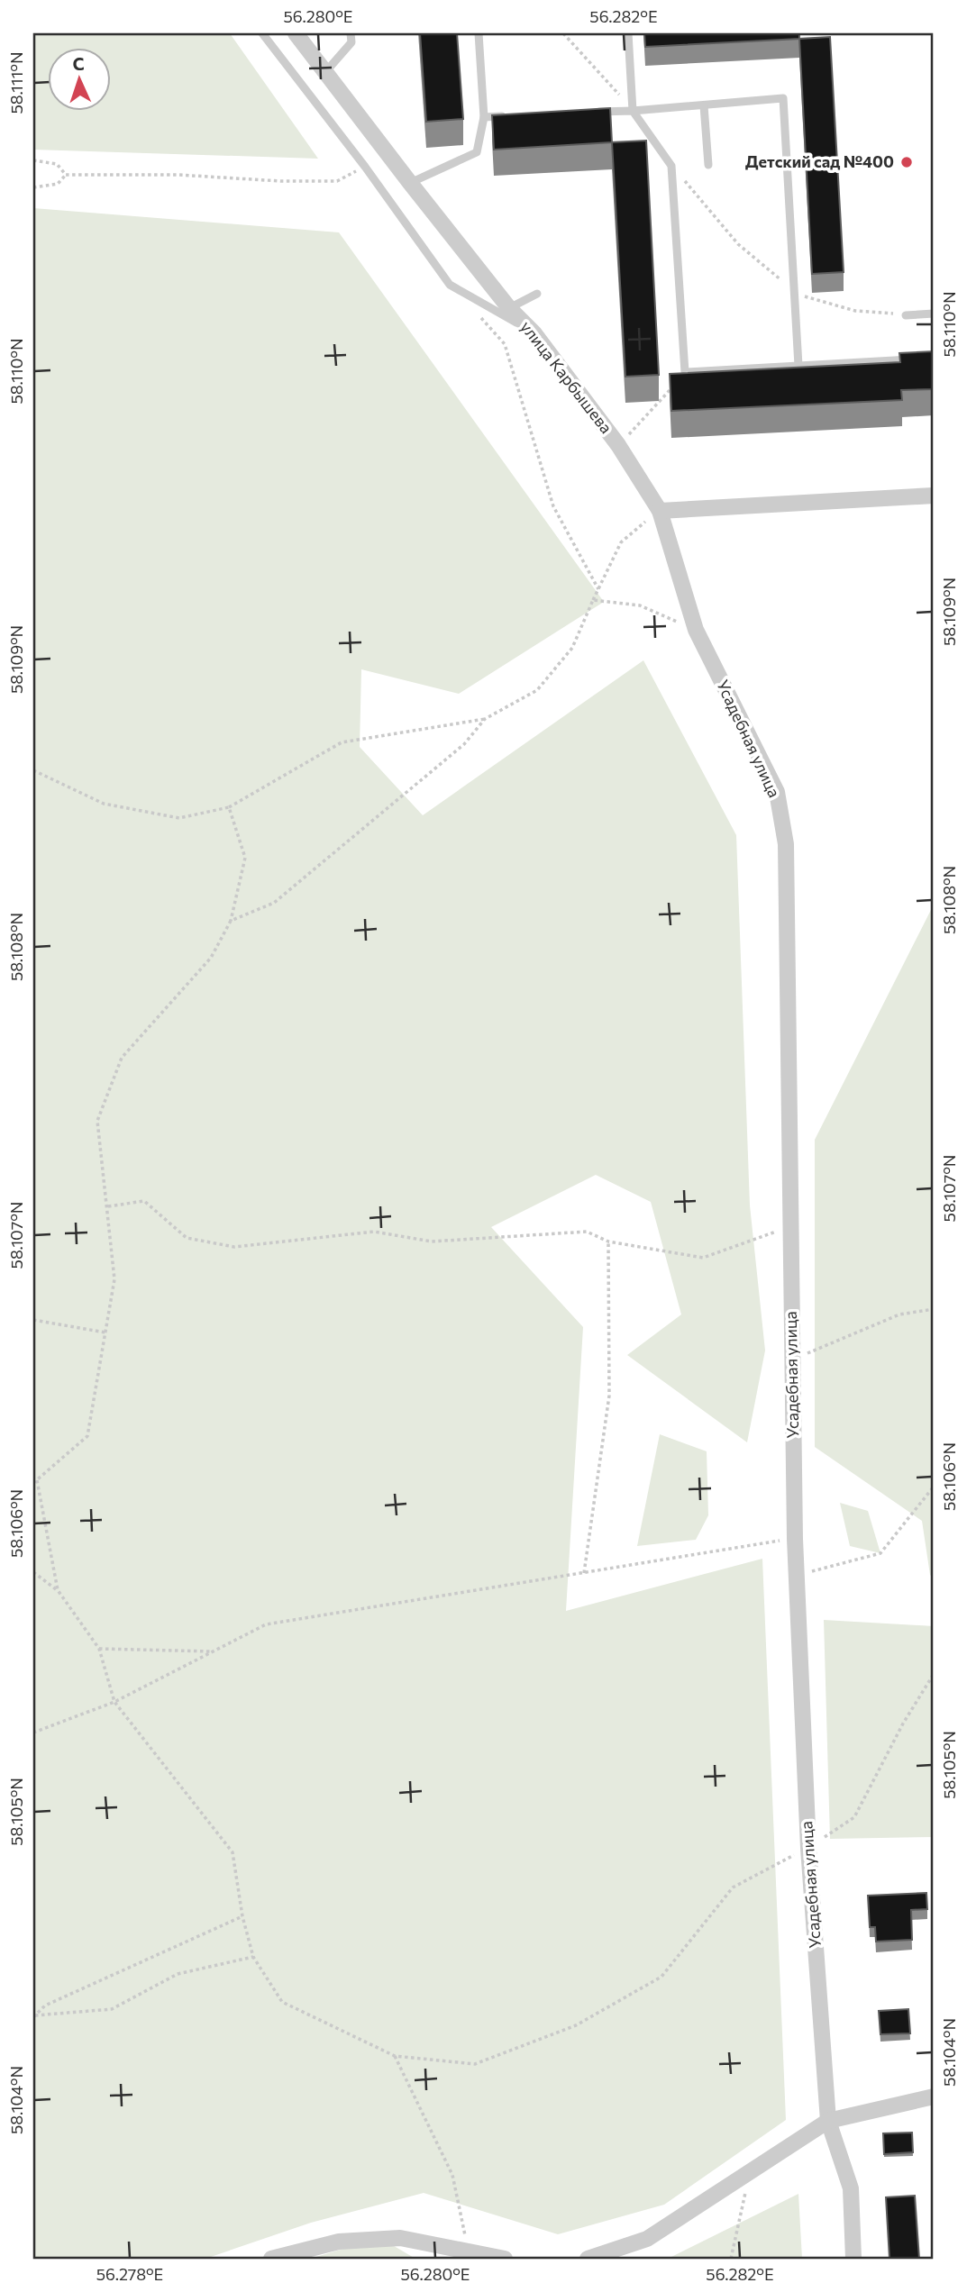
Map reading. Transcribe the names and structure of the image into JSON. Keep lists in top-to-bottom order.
{
  "streets": {
    "street": ["улица Карбышева", "Усадебная улица"]
  },
  "crossings": [
    ["улица Карбышева", "Усадебная улица"]
  ],
  "places": ["Детский сад №400"],
  "north": "top",
  "coordinates": [
    "56.280°E",
    "56.282°E",
    "58.111°N",
    "58.110°N",
    "58.109°N",
    "58.108°N",
    "58.107°N",
    "58.106°N",
    "58.105°N",
    "58.104°N",
    "56.278°E"
  ]
}
